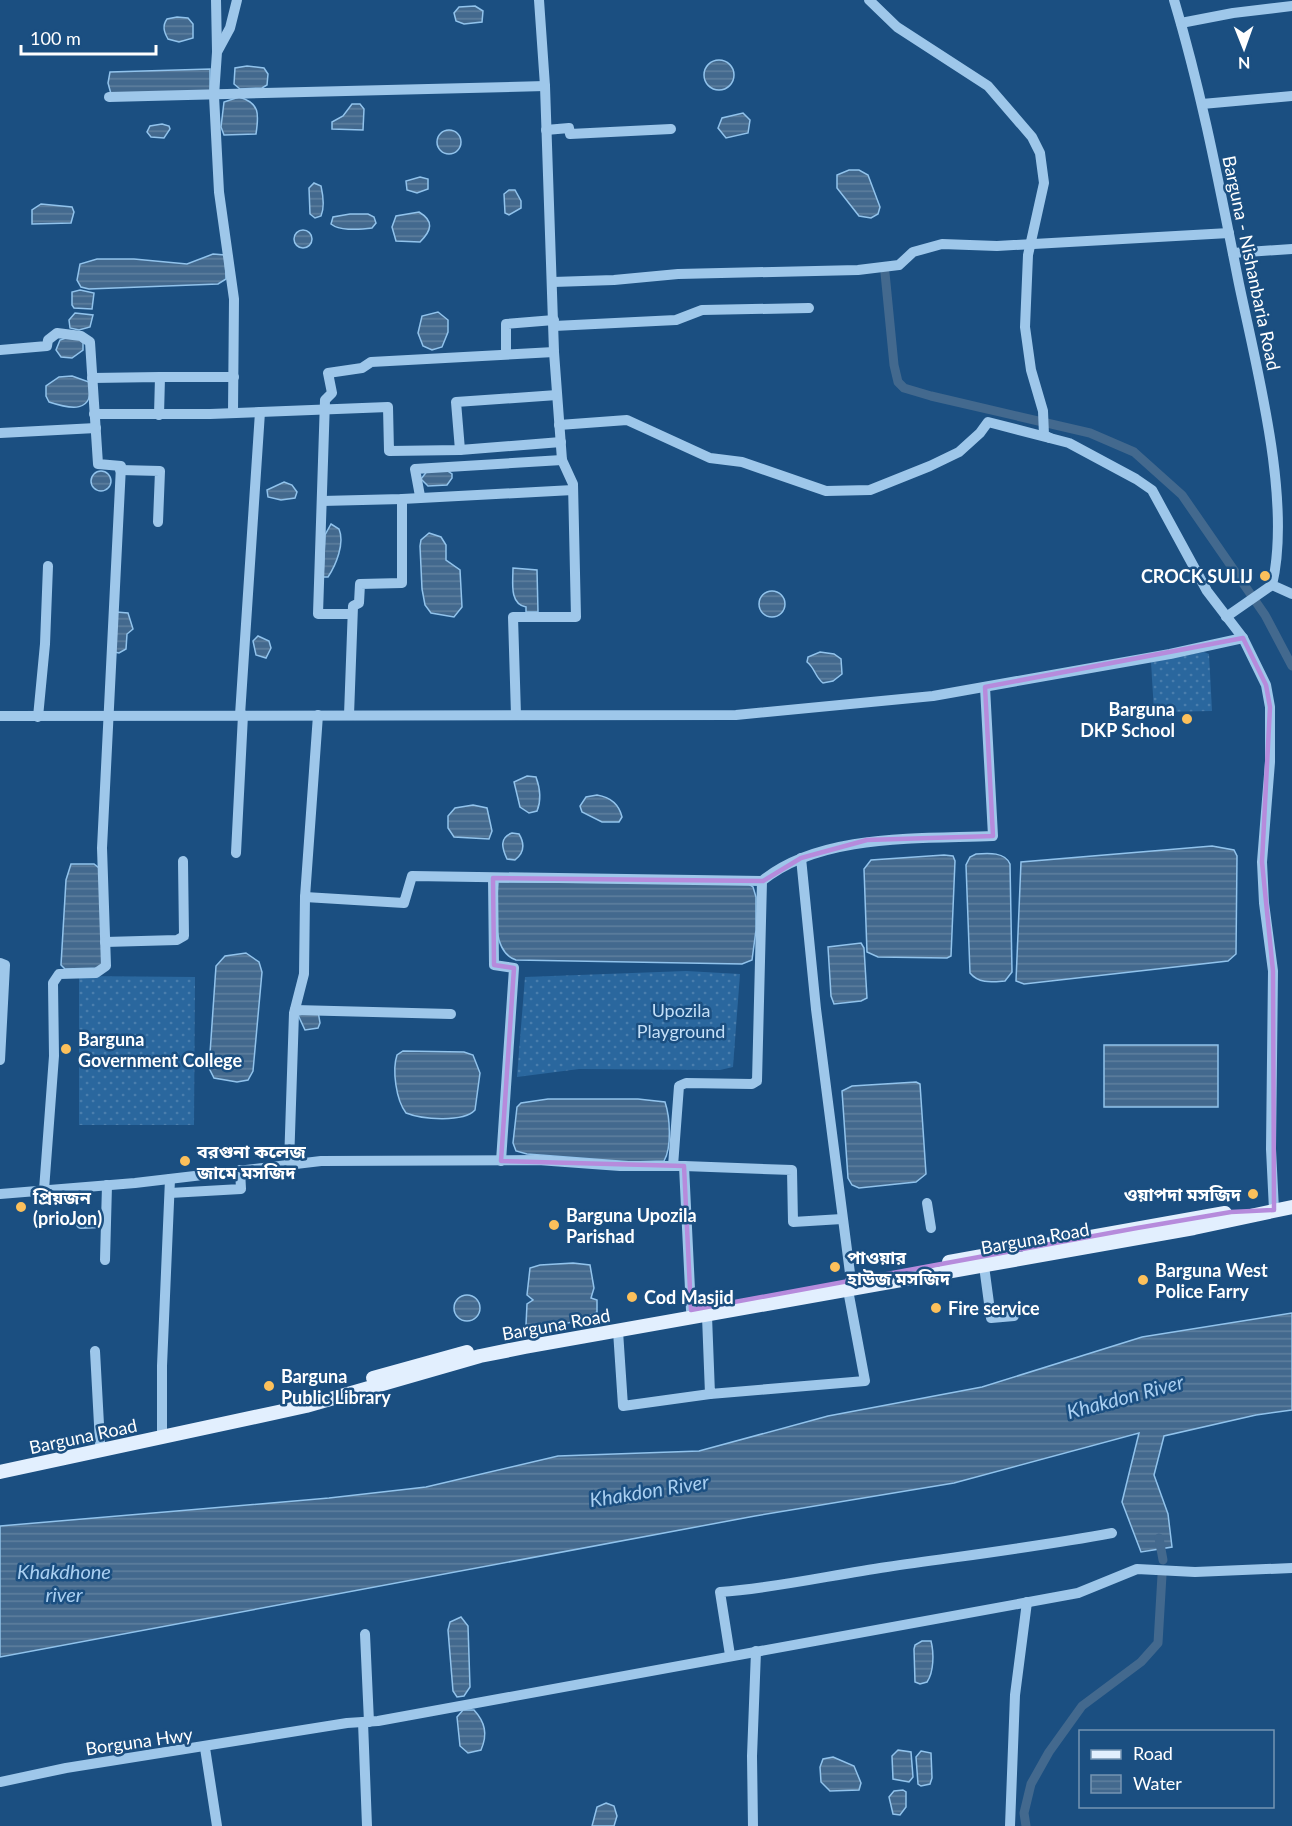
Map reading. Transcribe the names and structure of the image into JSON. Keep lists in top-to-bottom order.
{
  "streets": {
    "main road": ["Barguna Road"],
    "street": ["Barguna - Nishanbaria Road", "Borguna Hwy"]
  },
  "water": ["Khakdon River", "Khakdhone river"],
  "parks": ["Upozila Playground"],
  "places": [
    "CROCK SULIJ",
    "Barguna DKP School",
    "Barguna Government College",
    "বরগুনা কলেজ জামে মসজিদ",
    "ওয়াপদা মসজিদ",
    "প্রিয়জন (prioJon)",
    "Barguna Upozila Parishad",
    "পাওয়ার হাউজ মসজিদ",
    "Barguna West Police Farry",
    "Cod Masjid",
    "Fire service",
    "Barguna Public Library"
  ],
  "legend": ["Road", "Water"],
  "scale_bar": "100 m",
  "north": "bottom"
}
